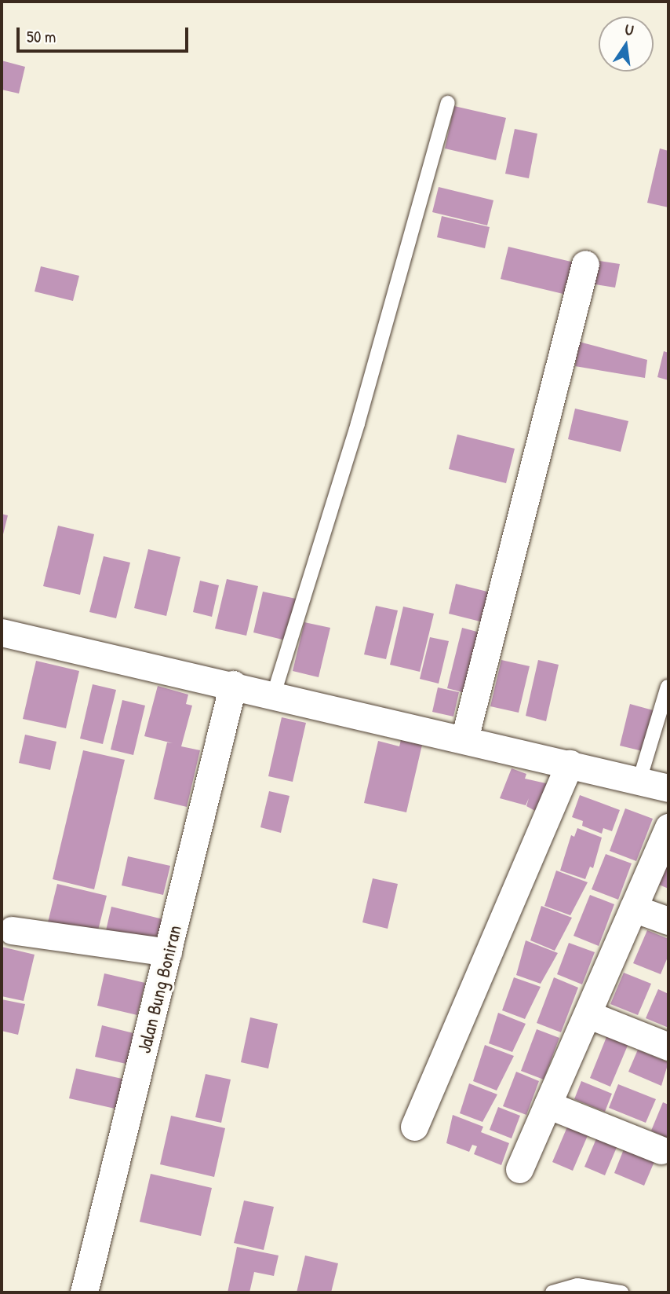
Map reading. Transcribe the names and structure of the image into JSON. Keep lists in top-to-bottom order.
{
  "streets": {
    "street": ["Jalan Bung Boniran"]
  },
  "scale_bar": "50 m",
  "north": "top"
}
